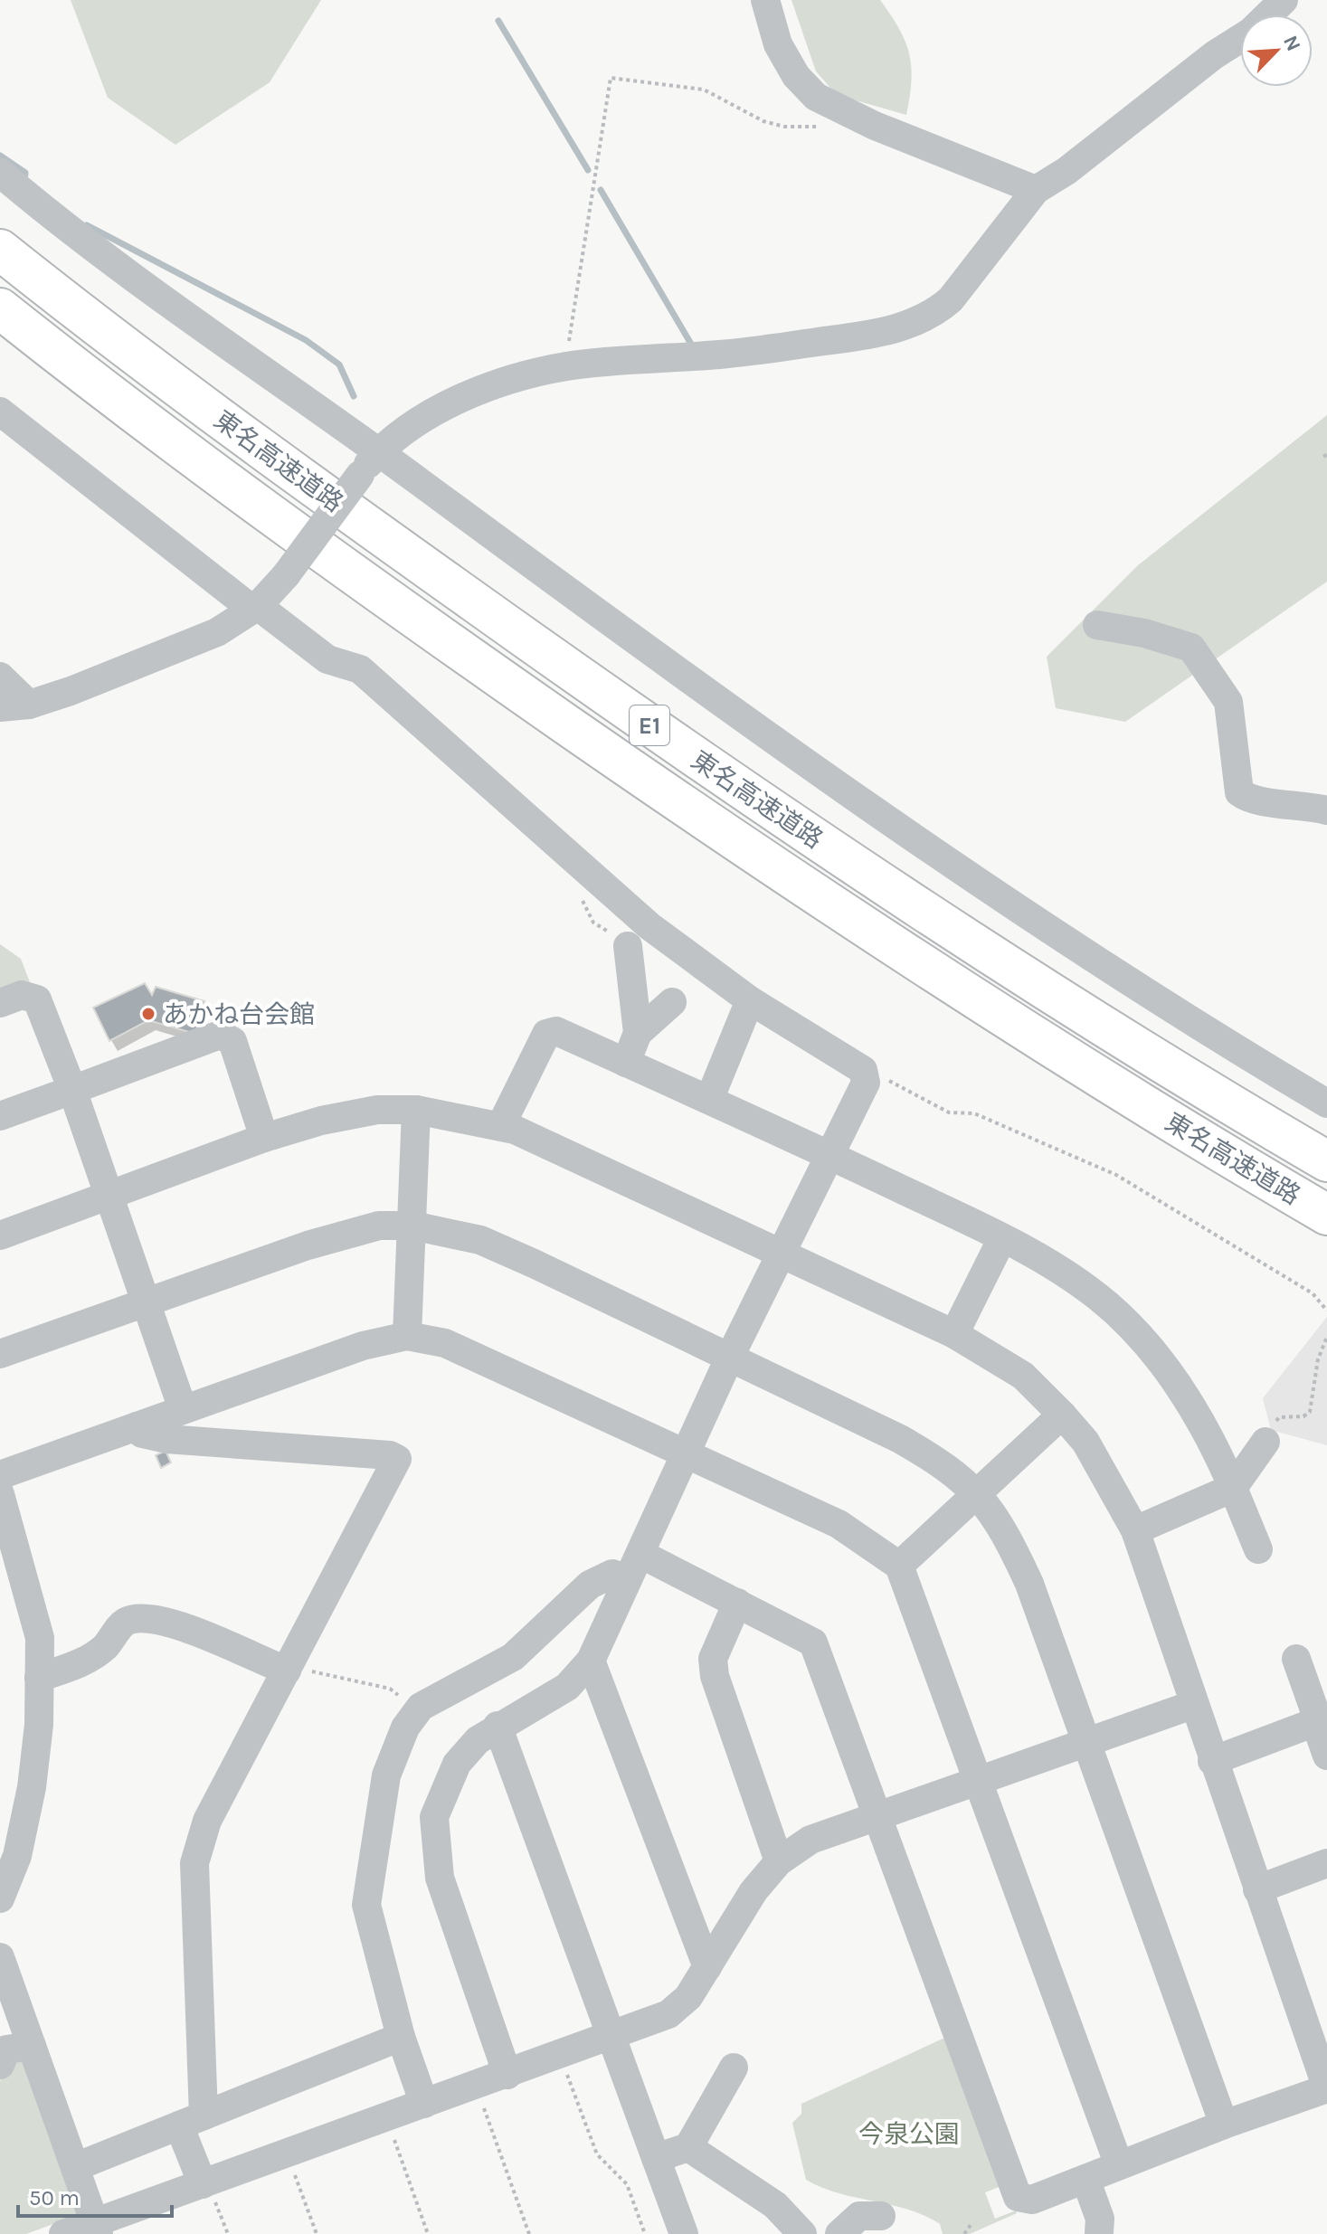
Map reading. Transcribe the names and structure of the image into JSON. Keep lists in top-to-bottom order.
{
  "streets": {
    "highway": ["東名高速道路", "E1"]
  },
  "parks": ["今泉公園"],
  "places": ["あかね台会館"],
  "scale_bar": "50 m",
  "north": "top right"
}
